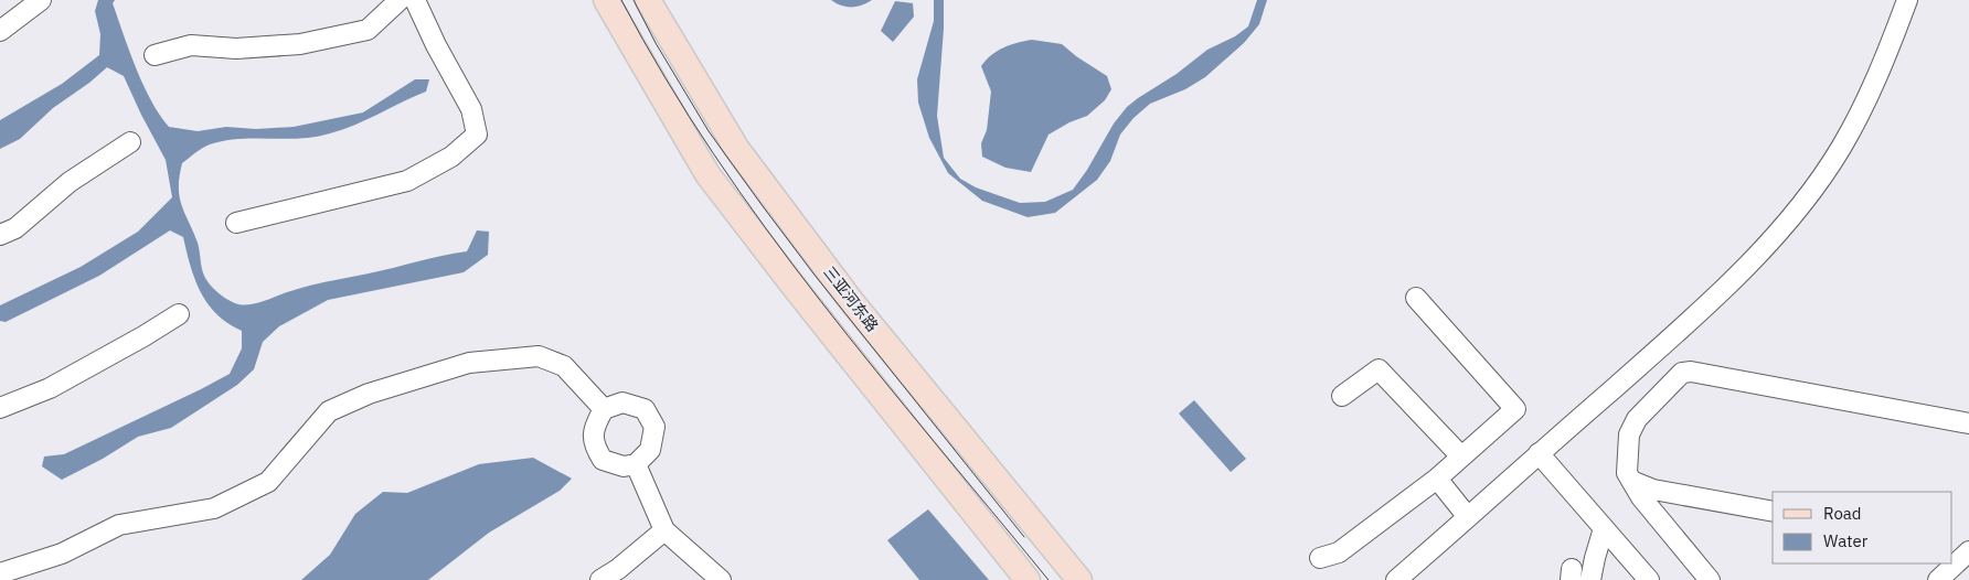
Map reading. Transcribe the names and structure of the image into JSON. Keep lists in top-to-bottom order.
{
  "streets": {
    "main road": ["三亚河东路"]
  },
  "legend": ["Road", "Water"]
}
